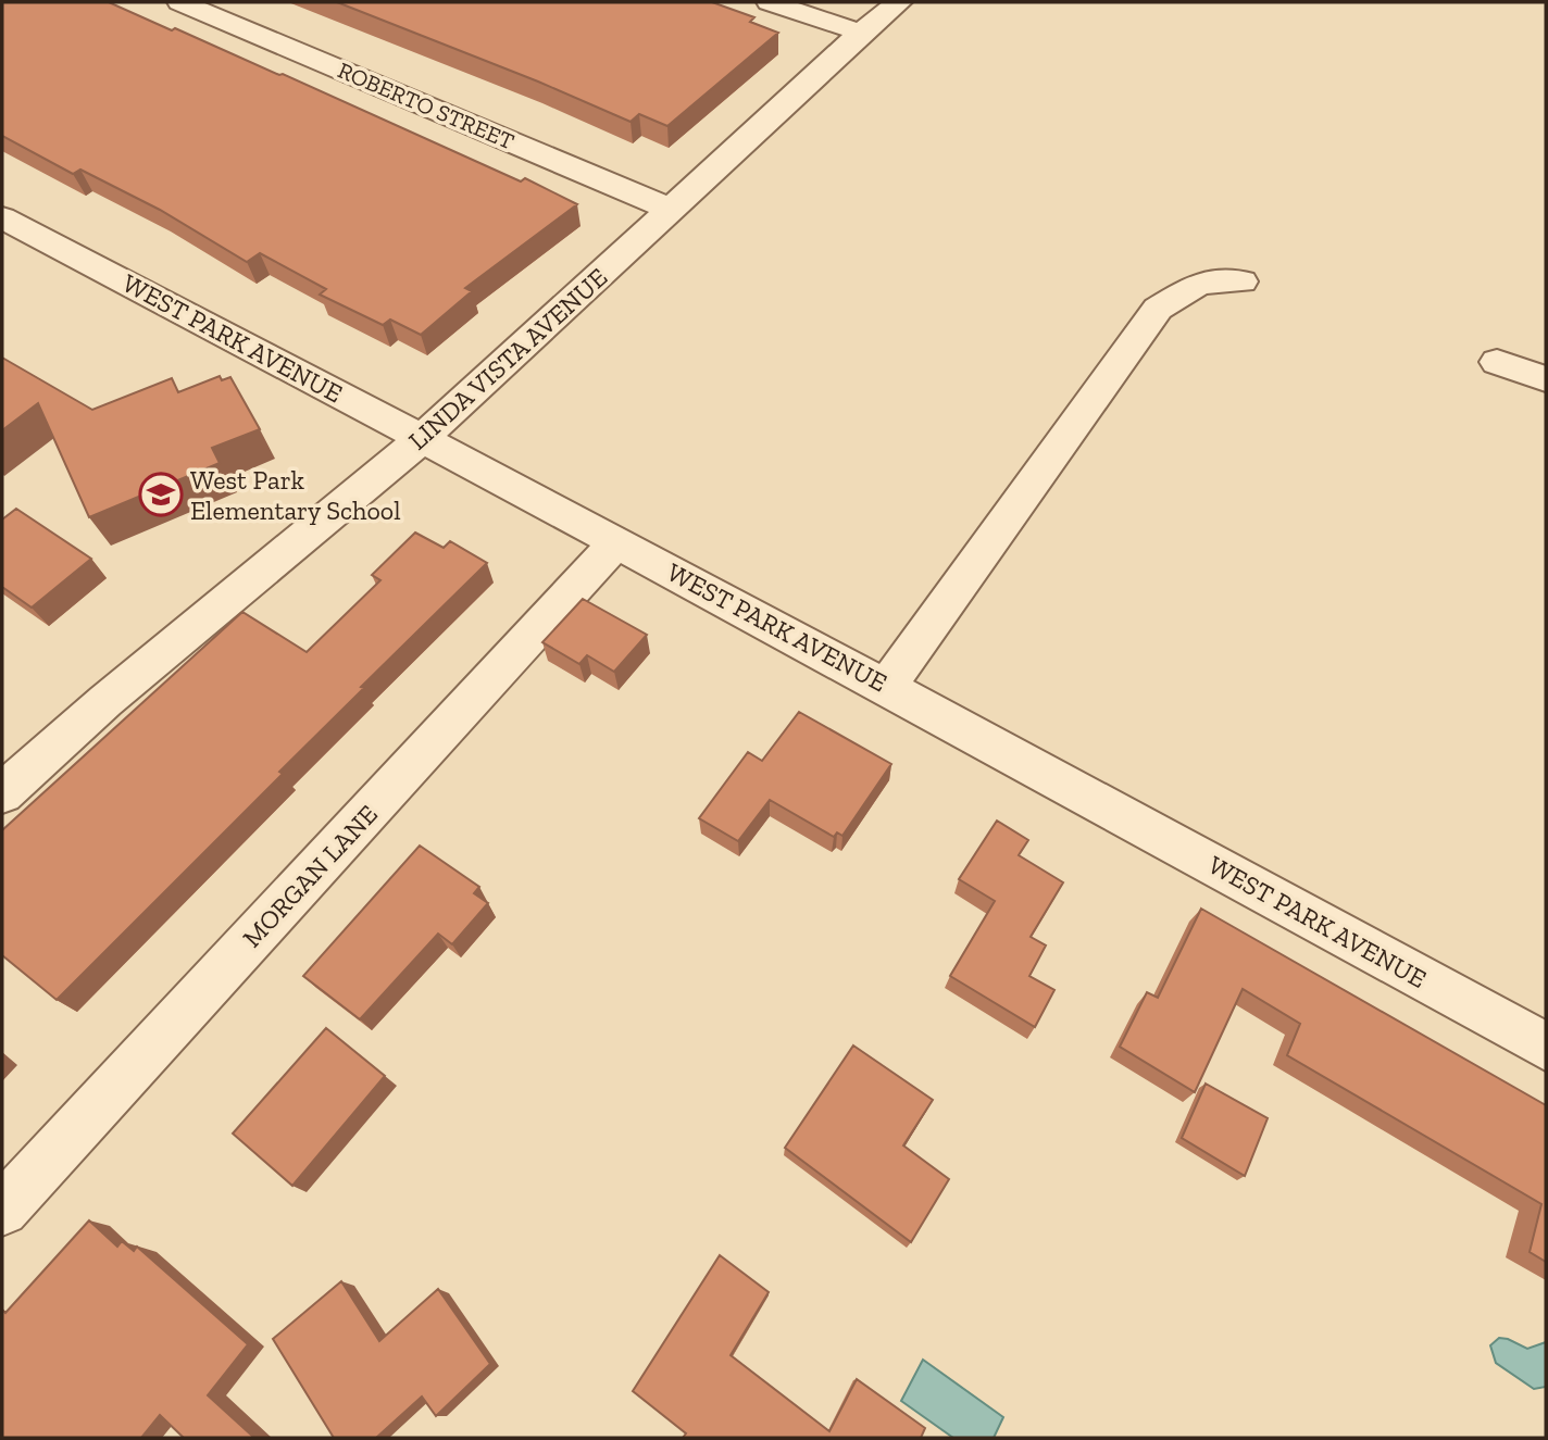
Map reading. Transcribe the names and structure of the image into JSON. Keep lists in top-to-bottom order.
{
  "streets": {
    "street": [
      "ROBERTO STREET",
      "WEST PARK AVENUE",
      "LINDA VISTA AVENUE",
      "MORGAN LANE"
    ]
  },
  "crossings": [
    ["ROBERTO STREET", "LINDA VISTA AVENUE"],
    ["WEST PARK AVENUE", "LINDA VISTA AVENUE"],
    ["WEST PARK AVENUE", "MORGAN LANE"]
  ],
  "places": {
    "school or university": ["West Park Elementary School"]
  }
}
